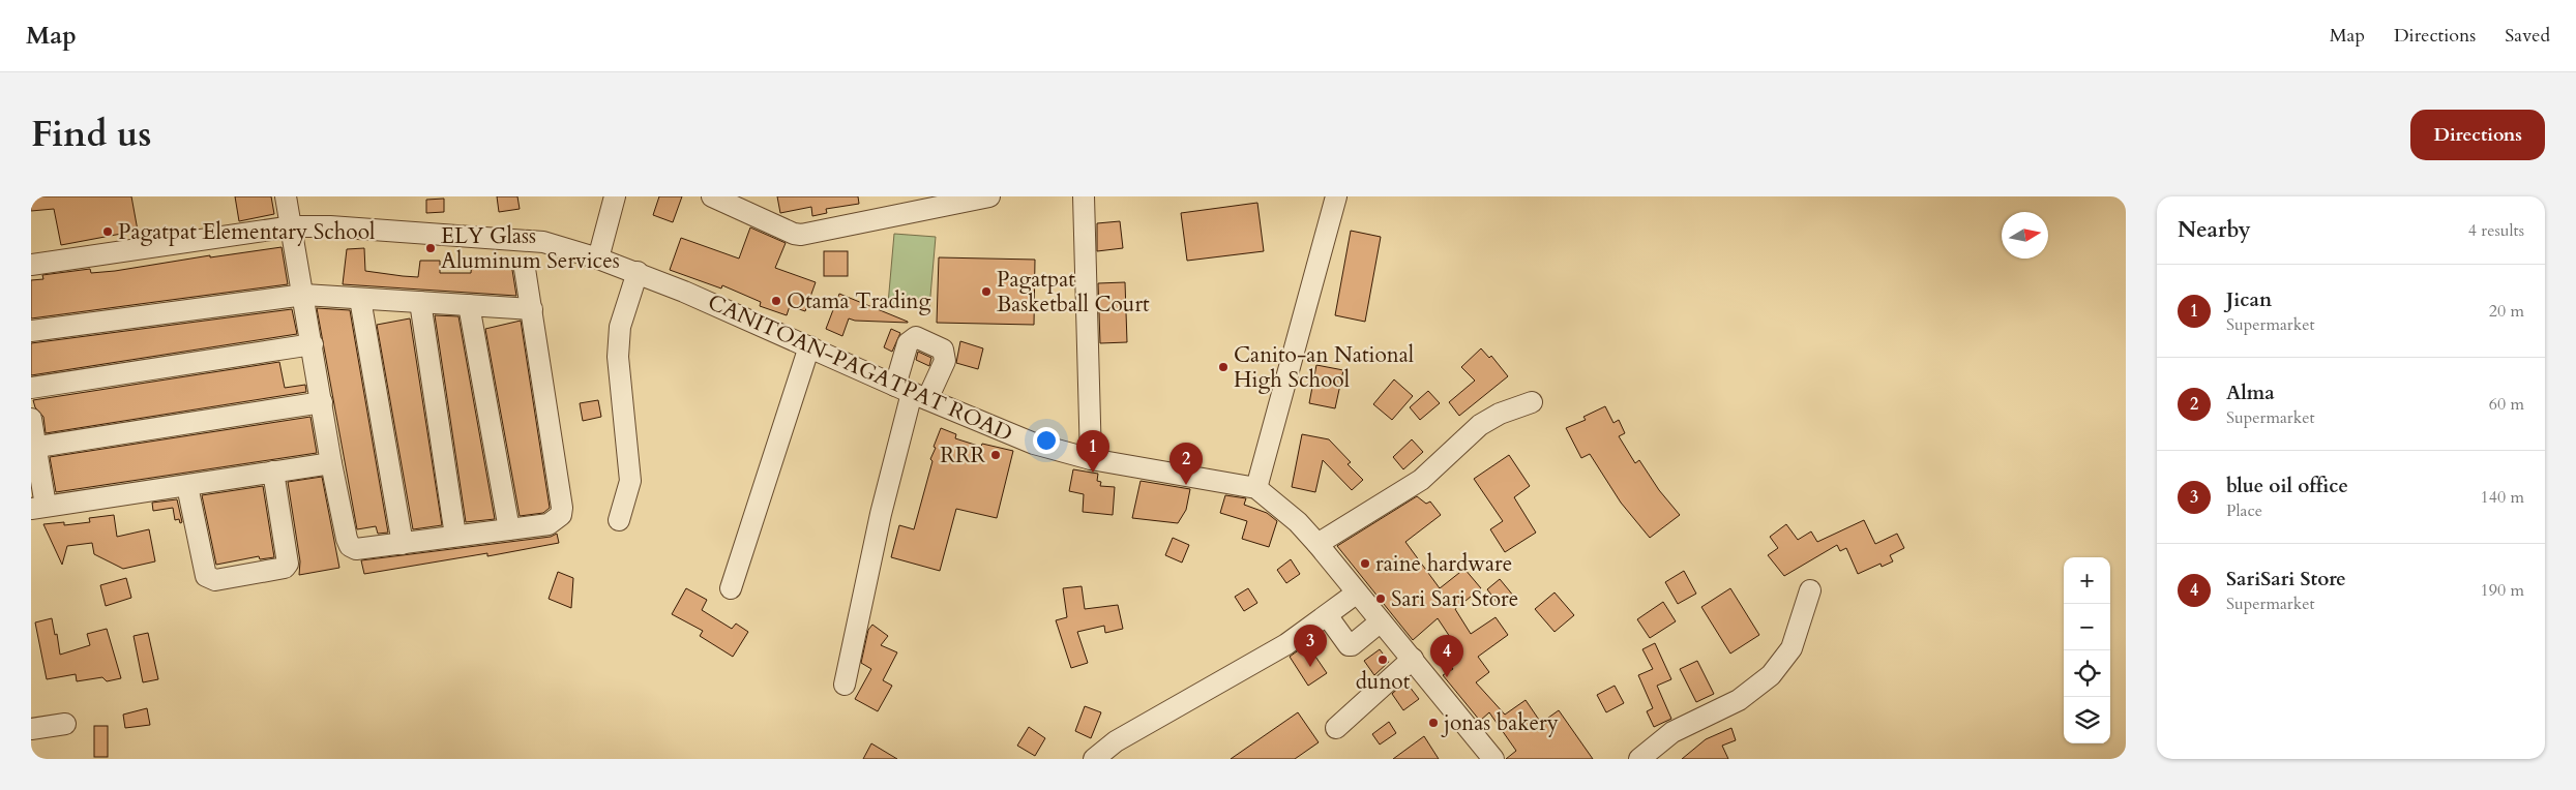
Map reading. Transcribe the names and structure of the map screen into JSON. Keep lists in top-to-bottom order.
{
  "streets": {
    "street": ["CANITOAN-PAGATPAT ROAD"]
  },
  "places": [
    "Pagatpat Elementary School",
    "ELY Glass Aluminum Services",
    "Pagatpat Basketball Court",
    "Otama Trading",
    "Canito-an National High School",
    "RRR",
    "raine hardware",
    "Sari Sari Store",
    "dunot",
    "jonas bakery"
  ],
  "north": "right",
  "page": {
    "header": "Map",
    "nav": ["Map", "Directions", "Saved"],
    "title": "Find us",
    "buttons": "Directions",
    "heading": ["Nearby", "4 results"],
    "list": [
      {
        "mark": "1",
        "name": "Jican",
        "note": "Supermarket",
        "value": "20 m"
      },
      {
        "mark": "2",
        "name": "Alma",
        "note": "Supermarket",
        "value": "60 m"
      },
      {
        "mark": "3",
        "name": "blue oil office",
        "note": "Place",
        "value": "140 m"
      },
      {
        "mark": "4",
        "name": "SariSari Store",
        "note": "Supermarket",
        "value": "190 m"
      }
    ],
    "pins": [
      "1",
      "2",
      "3",
      "4"
    ],
    "map_buttons": ["+", "−"]
  }
}
